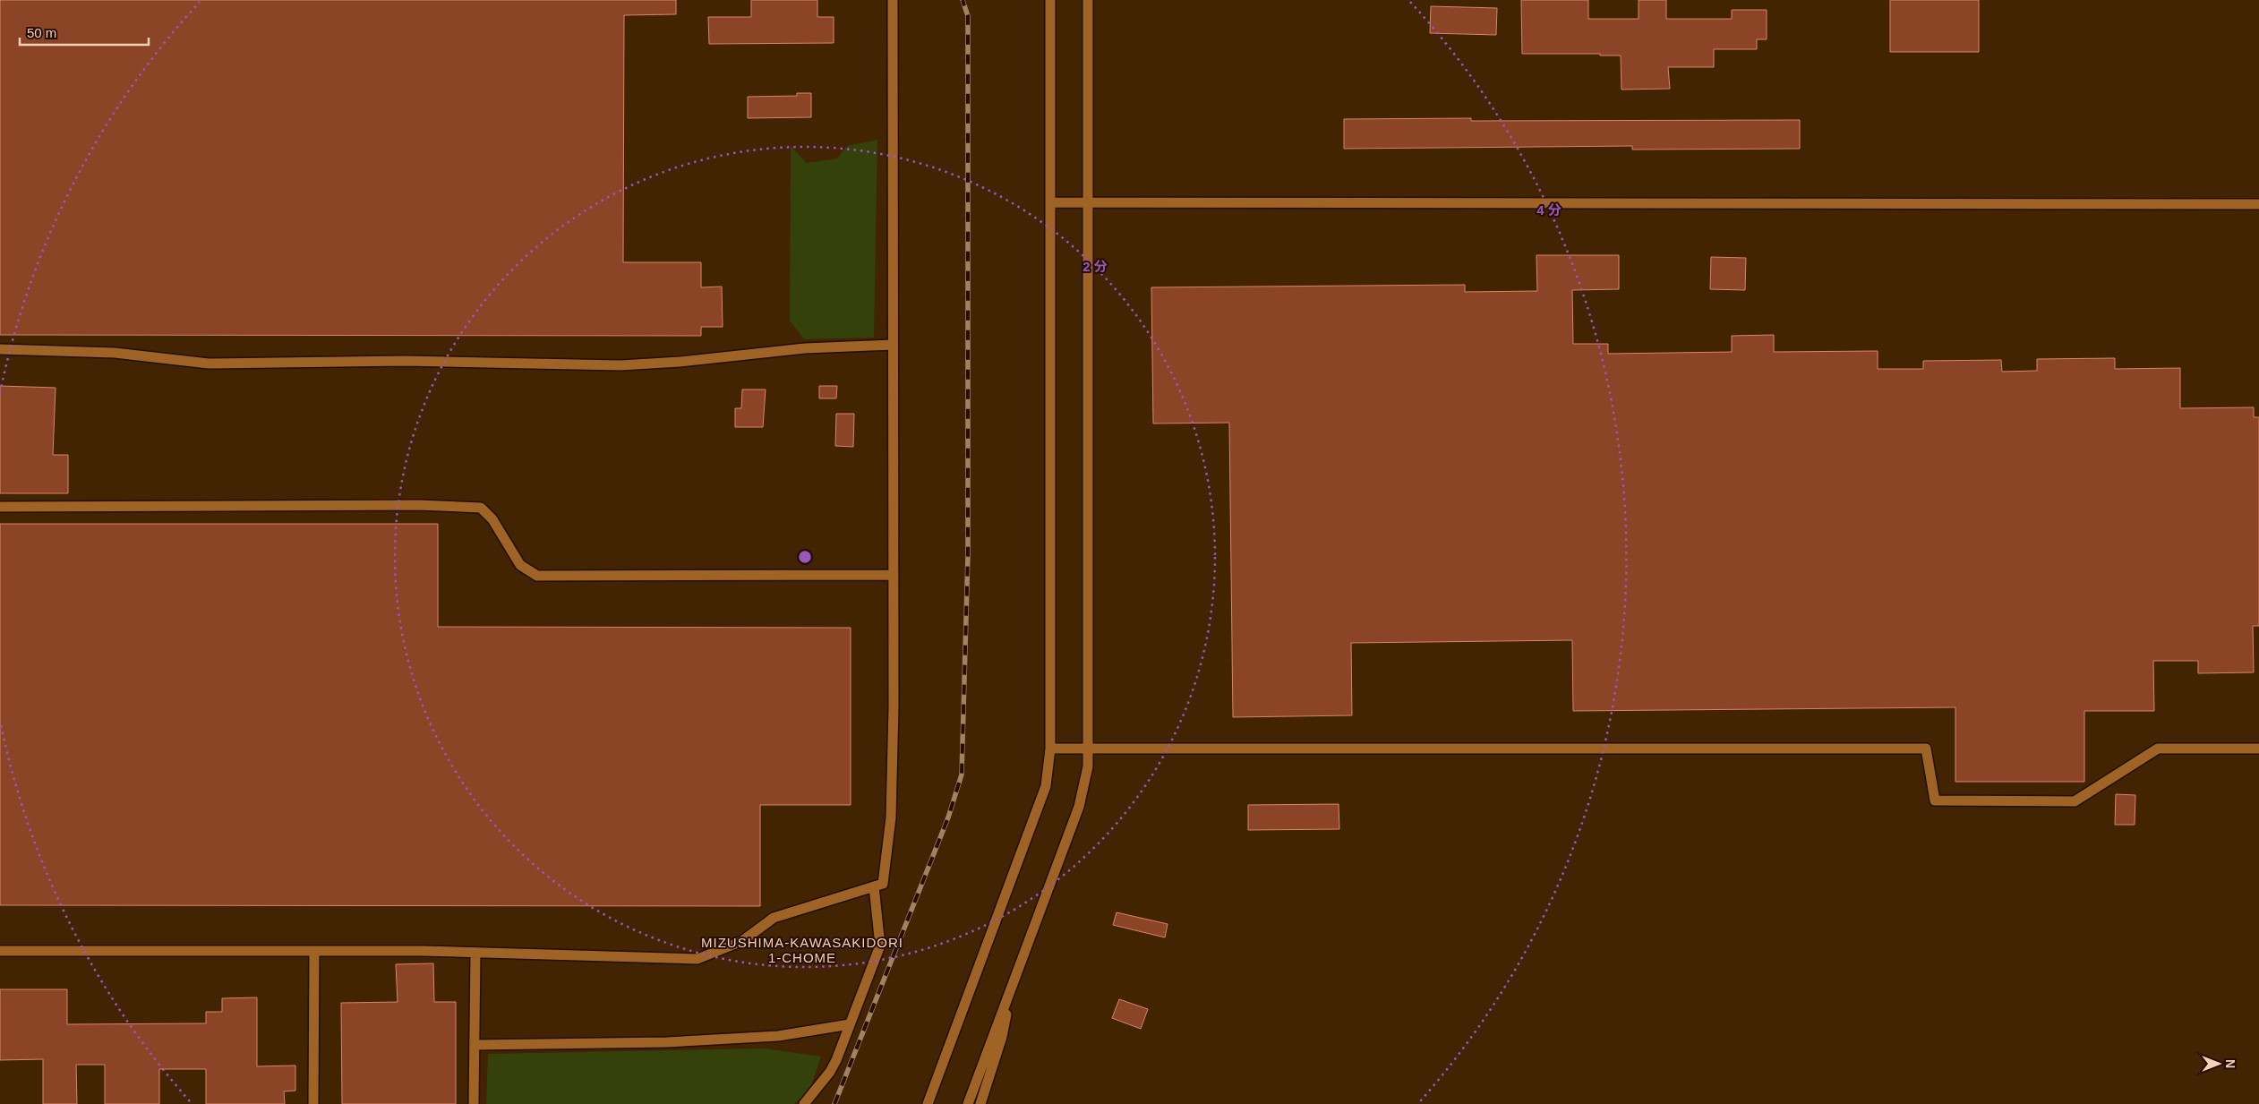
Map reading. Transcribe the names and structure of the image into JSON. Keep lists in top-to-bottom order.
{
  "districts": ["MIZUSHIMA-KAWASAKIDORI 1-CHOME"],
  "scale_bar": "50 m",
  "north": "right",
  "rings": ["4 分", "2 分"]
}
